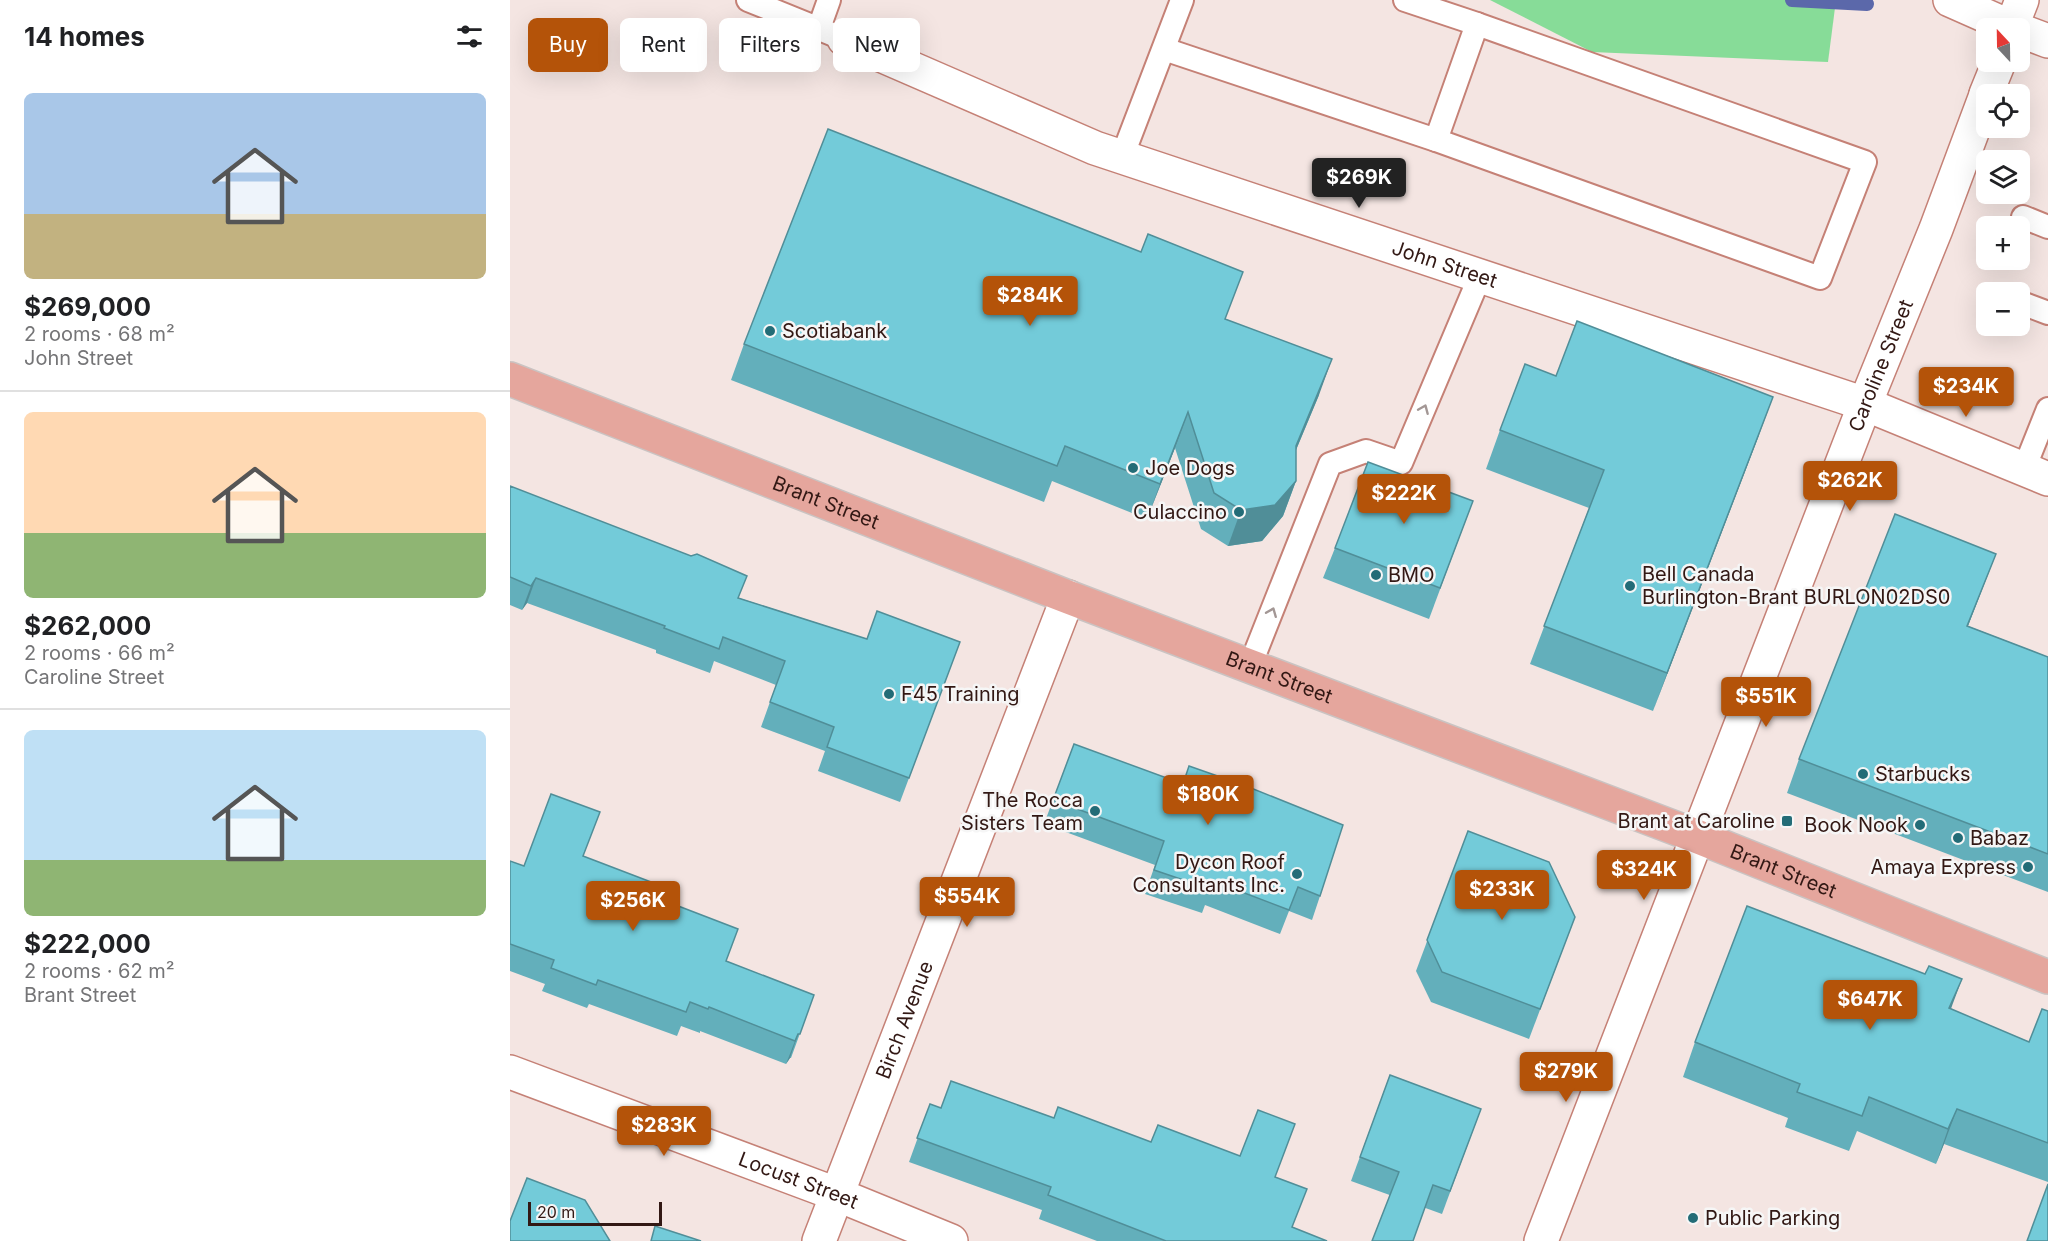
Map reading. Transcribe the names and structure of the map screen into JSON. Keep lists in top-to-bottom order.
{
  "streets": {
    "main road": ["Brant Street"],
    "street": [
      "John Street",
      "Caroline Street",
      "Birch Avenue",
      "Locust Street"
    ]
  },
  "crossings": [
    ["John Street", "Caroline Street"],
    ["Caroline Street", "Brant Street"],
    ["Brant Street", "Birch Avenue"],
    ["Birch Avenue", "Locust Street"]
  ],
  "places": {
    "other": [
      "Scotiabank",
      "Joe Dogs",
      "Culaccino",
      "BMO",
      "Bell Canada Burlington-Brant BURLON02DS0",
      "F45 Training",
      "Starbucks",
      "The Rocca Sisters Team",
      "Book Nook",
      "Babaz",
      "Amaya Express",
      "Dycon Roof Consultants Inc.",
      "Public Parking"
    ],
    "transit": ["Brant at Caroline"]
  },
  "scale_bar": "20 m",
  "north": "top",
  "page": {
    "heading": "14 homes",
    "map_buttons": ["+", "−"],
    "chip": [
      "Buy",
      "Rent",
      "Filters",
      "New"
    ],
    "list": [
      {
        "name": "$269,000",
        "note": "2 rooms · 68 m² · John Street"
      },
      {
        "name": "$262,000",
        "note": "2 rooms · 66 m² · Caroline Street"
      },
      {
        "name": "$222,000",
        "note": "2 rooms · 62 m² · Brant Street"
      }
    ],
    "price": [
      "$269K",
      "$284K",
      "$234K",
      "$262K",
      "$222K",
      "$551K",
      "$180K",
      "$324K",
      "$233K",
      "$554K",
      "$256K",
      "$647K",
      "$279K",
      "$283K"
    ],
    "scale": "20 m"
  }
}
